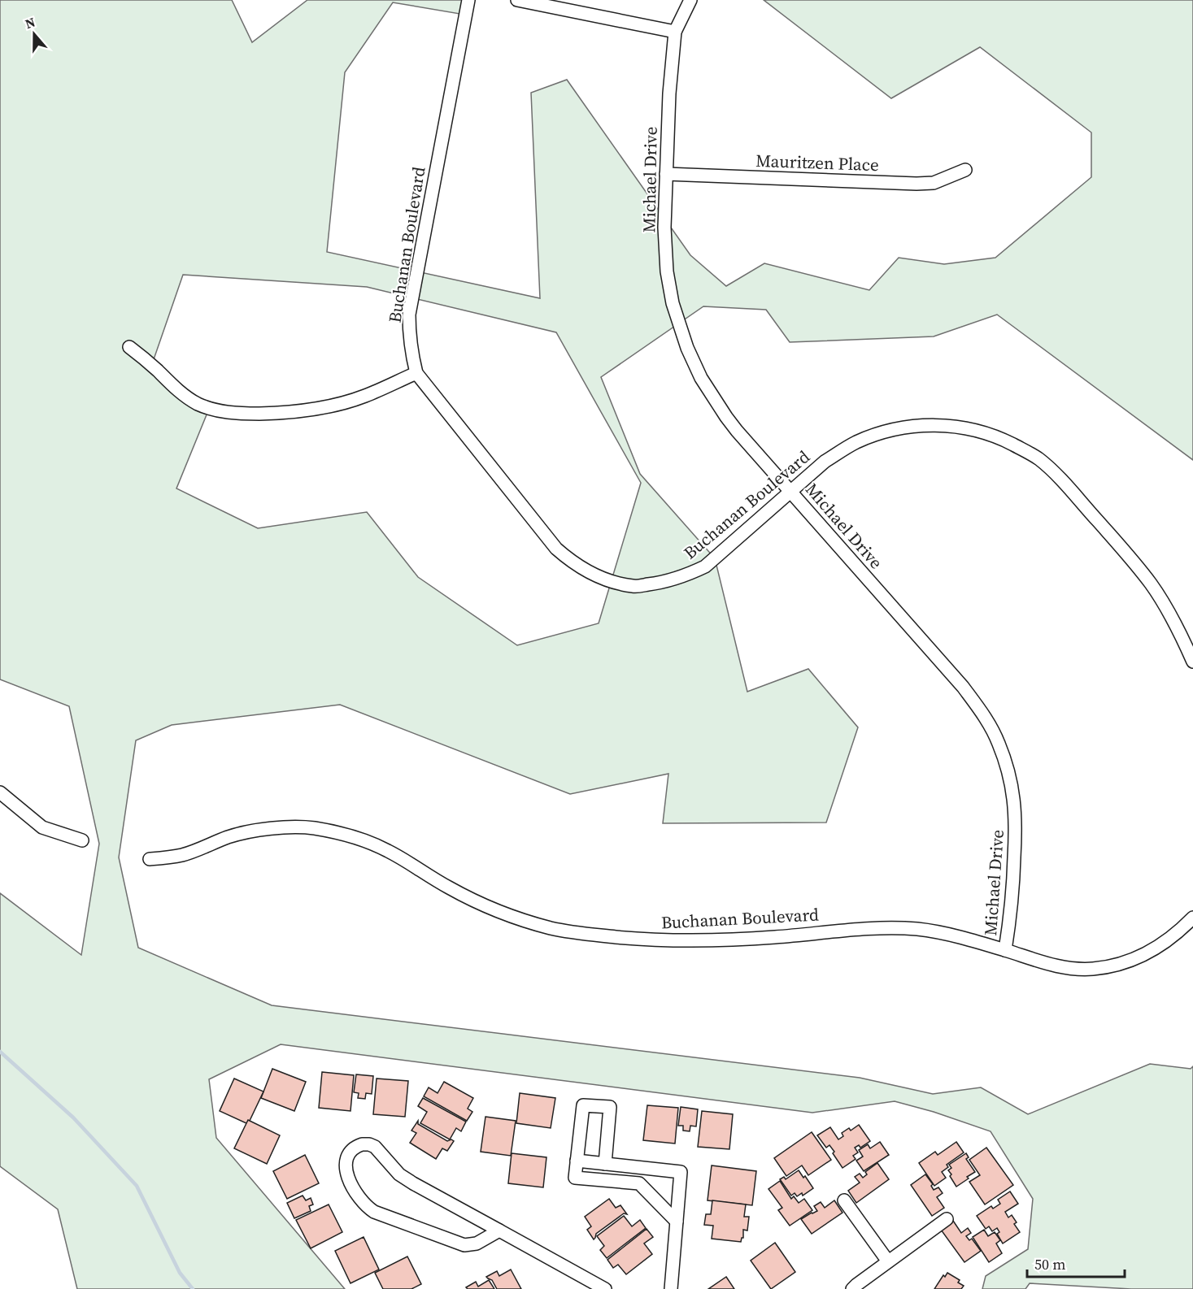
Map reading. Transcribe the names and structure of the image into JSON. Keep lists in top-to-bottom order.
{
  "streets": {
    "street": ["Mauritzen Place", "Michael Drive", "Buchanan Boulevard"]
  },
  "crossings": [
    ["Mauritzen Place", "Michael Drive"],
    ["Michael Drive", "Buchanan Boulevard"]
  ],
  "scale_bar": "50 m",
  "north": "top"
}
